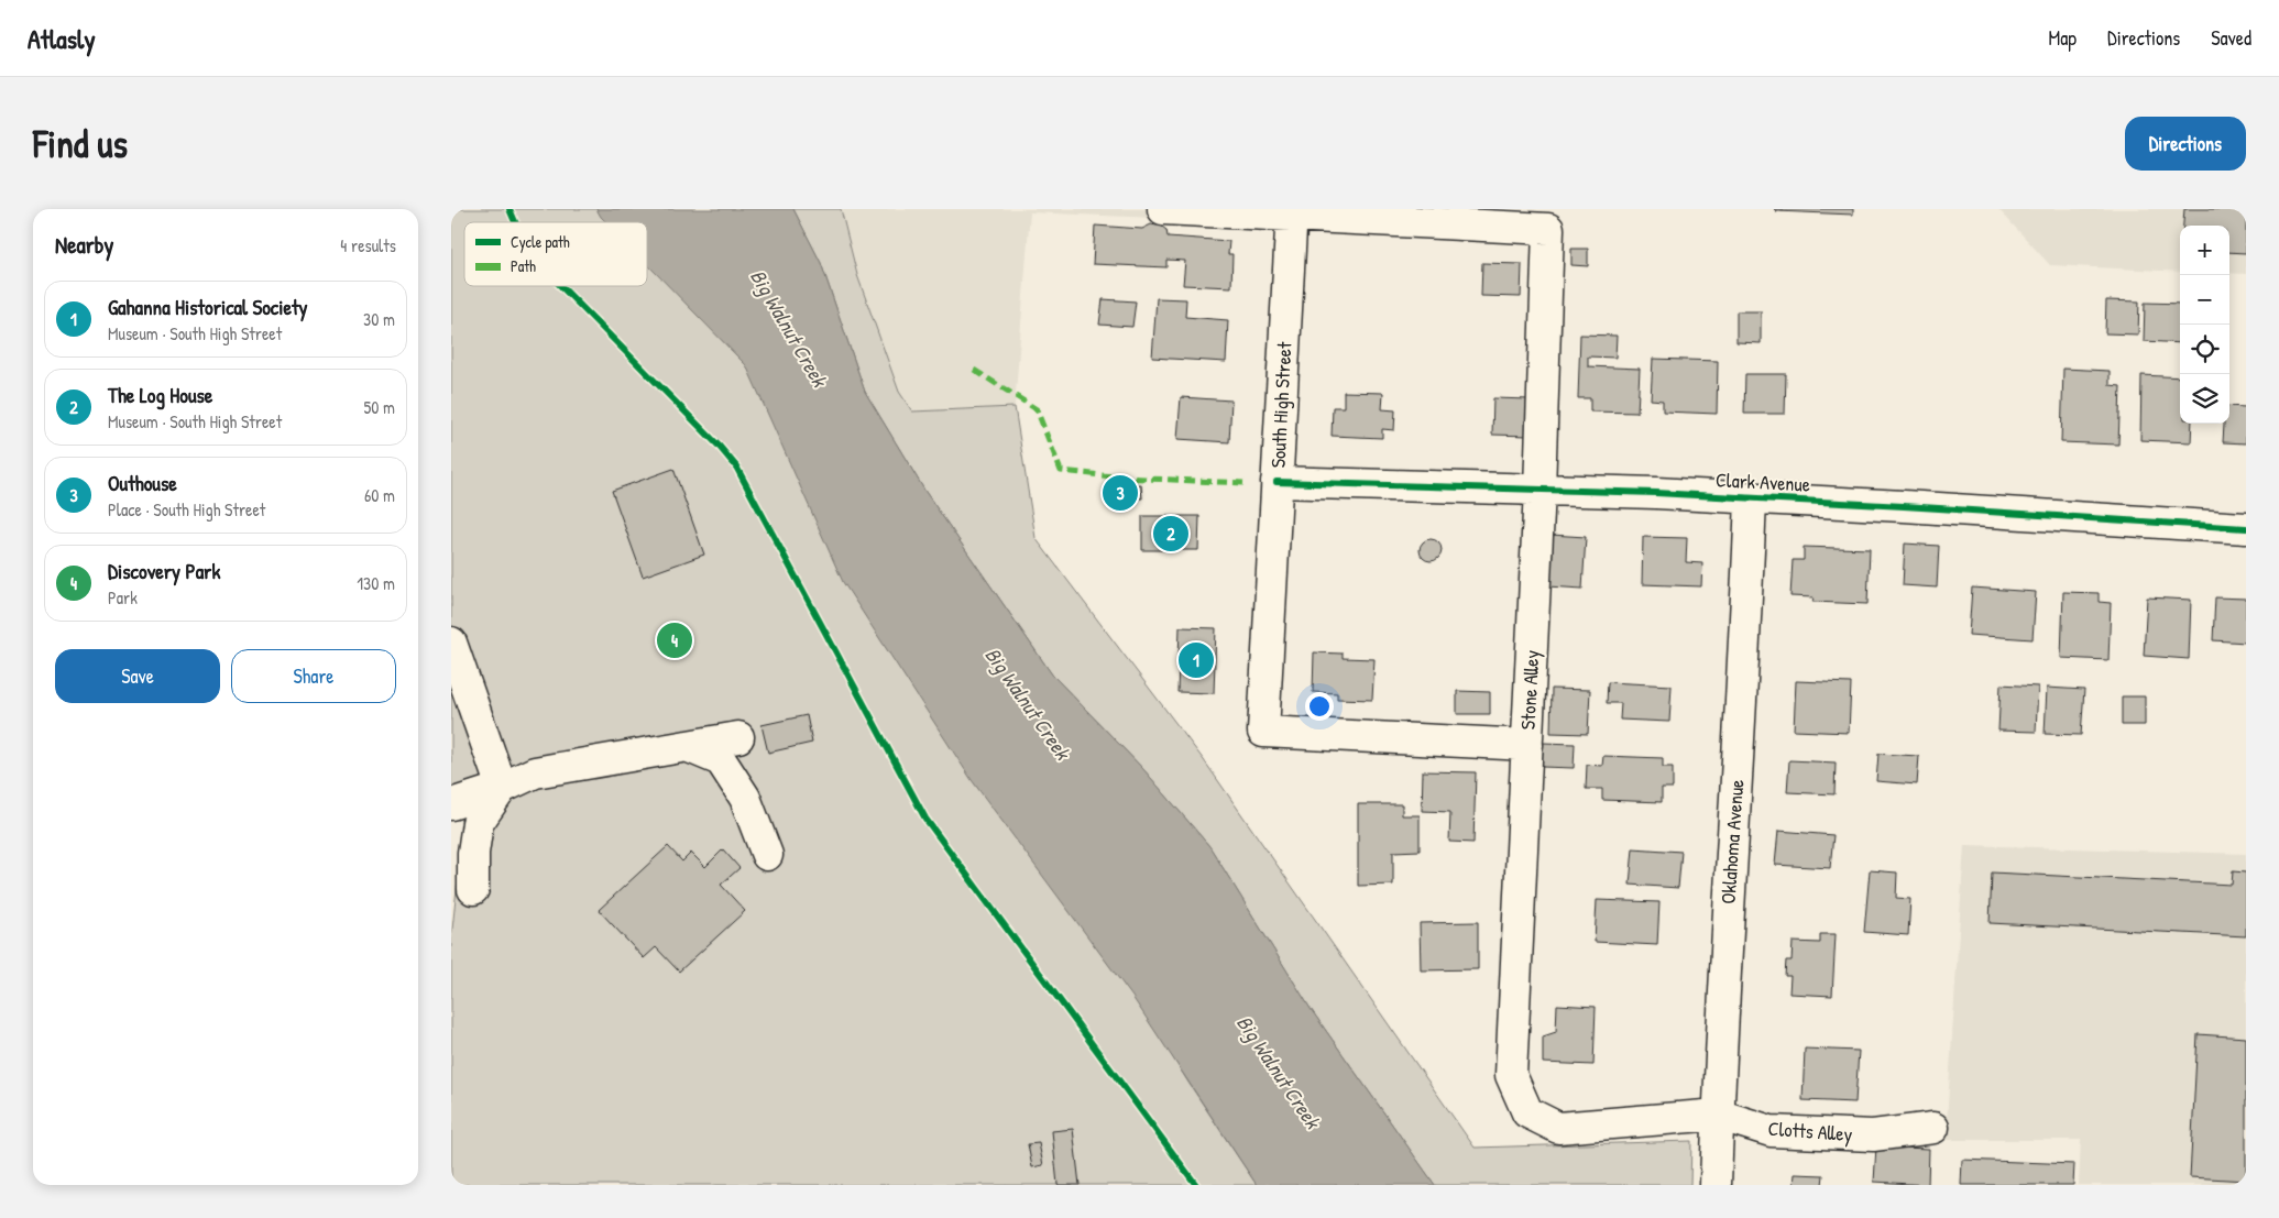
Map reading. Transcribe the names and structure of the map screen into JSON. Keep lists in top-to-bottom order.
{
  "streets": {
    "street": [
      "South High Street",
      "Clark Avenue",
      "Stone Alley",
      "Oklahoma Avenue",
      "Clotts Alley"
    ]
  },
  "crossings": [
    ["South High Street", "Clark Avenue"],
    ["South High Street", "Stone Alley"],
    ["Clark Avenue", "Stone Alley"],
    ["Clark Avenue", "Oklahoma Avenue"],
    ["Stone Alley", "Clotts Alley"],
    ["Oklahoma Avenue", "Clotts Alley"]
  ],
  "water": ["Big Walnut Creek"],
  "legend": ["Cycle path", "Path"],
  "page": {
    "header": "Atlasly",
    "nav": ["Map", "Directions", "Saved"],
    "buttons": [
      "Directions",
      ["Save", "Share"]
    ],
    "title": "Find us",
    "heading": ["Nearby", "4 results"],
    "map_buttons": ["+", "−"],
    "list": [
      {
        "mark": "1",
        "name": "Gahanna Historical Society",
        "note": "Museum · South High Street",
        "value": "30 m"
      },
      {
        "mark": "2",
        "name": "The Log House",
        "note": "Museum · South High Street",
        "value": "50 m"
      },
      {
        "mark": "3",
        "name": "Outhouse",
        "note": "Place · South High Street",
        "value": "60 m"
      },
      {
        "mark": "4",
        "name": "Discovery Park",
        "note": "Park",
        "value": "130 m"
      }
    ],
    "pins": [
      "3",
      "2",
      "4",
      "1"
    ]
  }
}
